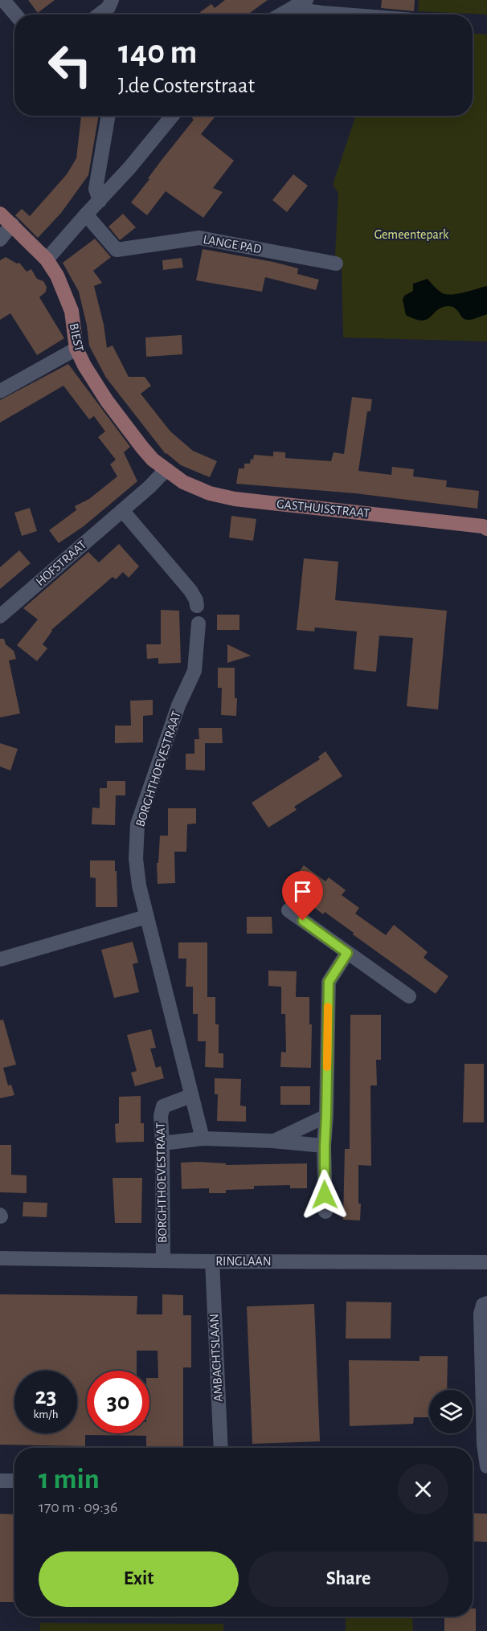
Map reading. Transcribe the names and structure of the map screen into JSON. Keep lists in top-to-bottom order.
{
  "streets": {
    "main road": ["BIEST", "GASTHUISSTRAAT"],
    "street": [
      "LANGE PAD",
      "HOFSTRAAT",
      "BORGHTHOEVESTRAAT",
      "RINGLAAN",
      "AMBACHTSLAAN"
    ]
  },
  "crossings": [
    ["BIEST", "GASTHUISSTRAAT"],
    ["BIEST", "HOFSTRAAT"],
    ["GASTHUISSTRAAT", "HOFSTRAAT"],
    ["BORGHTHOEVESTRAAT", "RINGLAAN"],
    ["RINGLAAN", "AMBACHTSLAAN"]
  ],
  "parks": ["Gemeentepark"],
  "page": {
    "turn": ["140 m", "J.de Costerstraat"],
    "speed": "23 km/h",
    "limit": "30",
    "heading": ["1 min", "170 m · 09:36"],
    "buttons": ["Exit", "Share"]
  }
}
